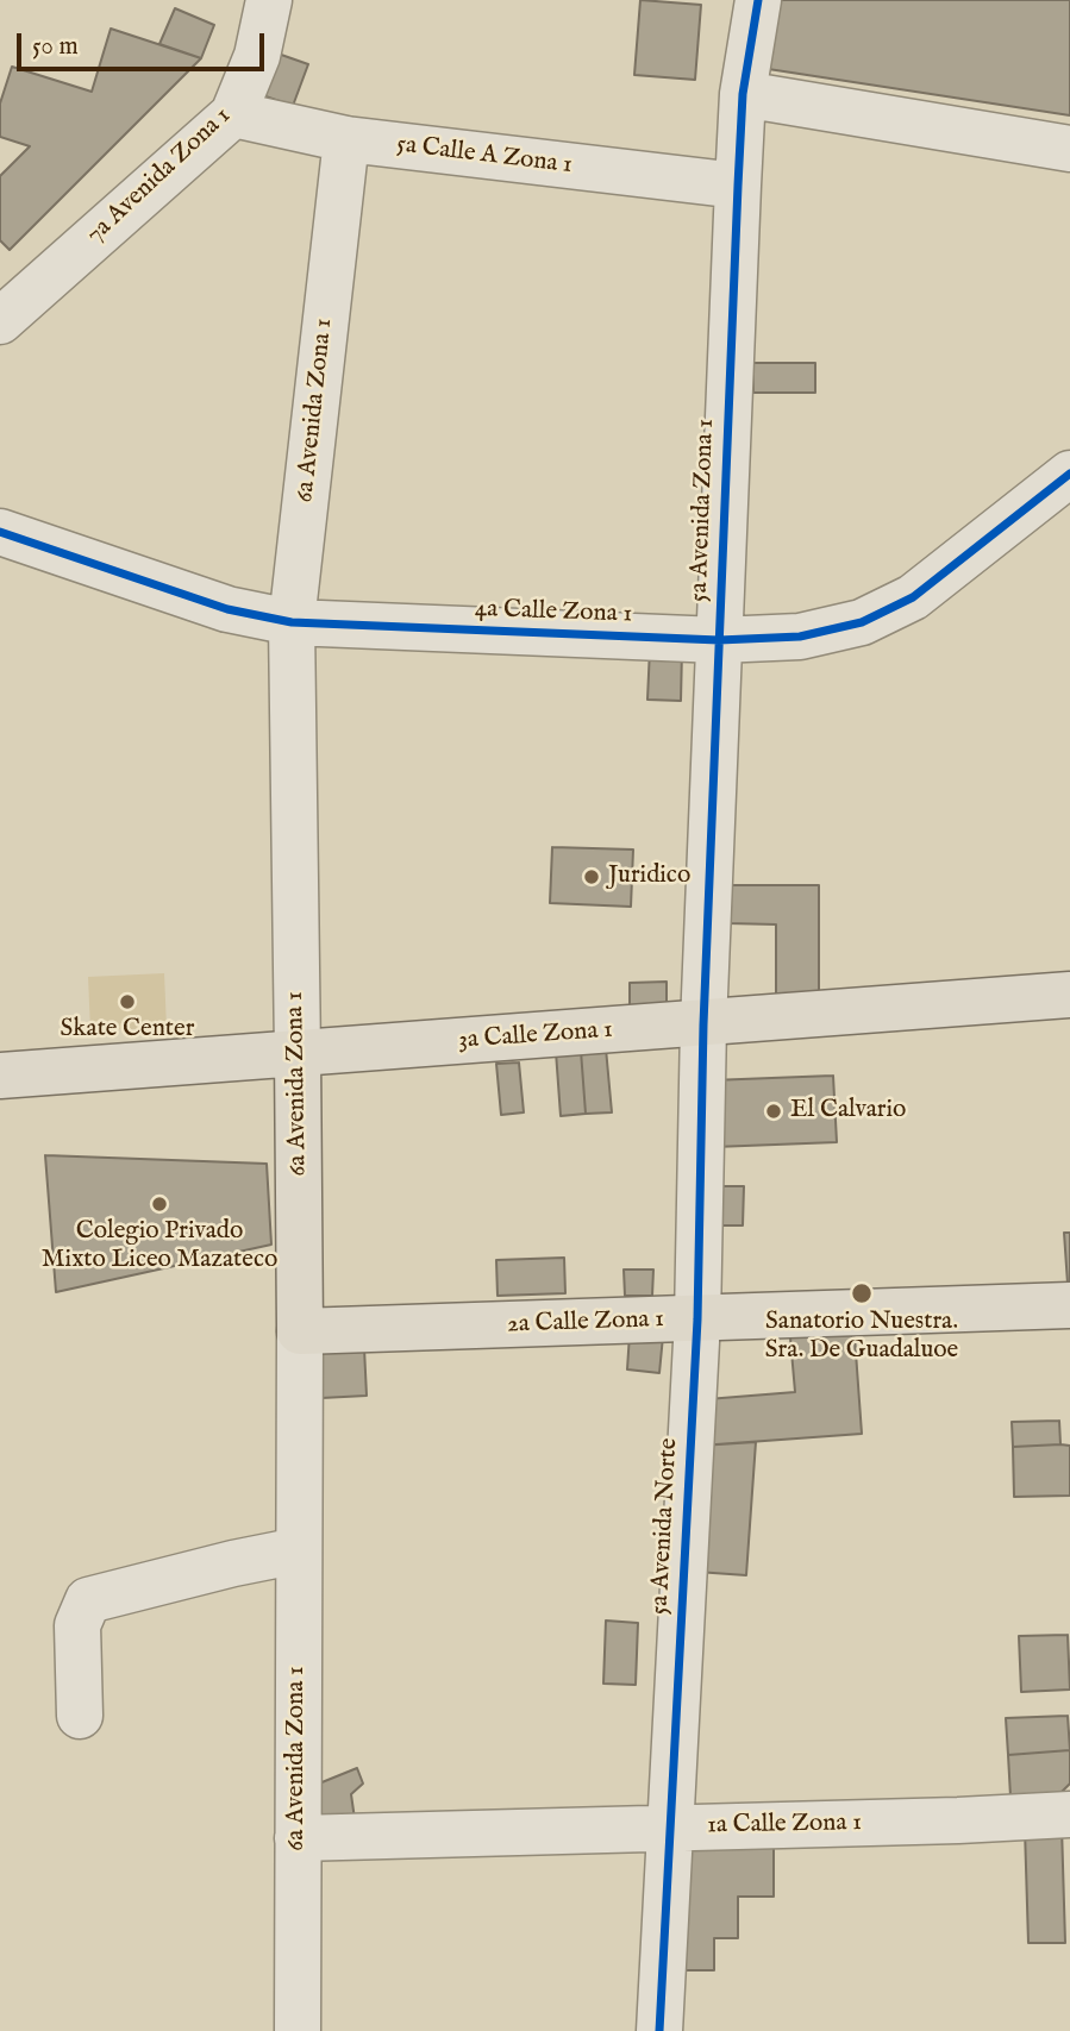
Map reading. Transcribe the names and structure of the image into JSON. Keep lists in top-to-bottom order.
{
  "streets": {
    "main road": ["6a Avenida Zona 1", "3a Calle Zona 1", "2a Calle Zona 1"],
    "street": [
      "5a Calle A Zona 1",
      "7a Avenida Zona 1",
      "5a Avenida Zona 1",
      "4a Calle Zona 1",
      "5a Avenida Norte",
      "1a Calle Zona 1"
    ]
  },
  "crossings": [
    ["5a Calle A Zona 1", "7a Avenida Zona 1"],
    ["5a Calle A Zona 1", "6a Avenida Zona 1"],
    ["5a Calle A Zona 1", "5a Avenida Zona 1"],
    ["6a Avenida Zona 1", "4a Calle Zona 1"],
    ["6a Avenida Zona 1", "3a Calle Zona 1"],
    ["6a Avenida Zona 1", "2a Calle Zona 1"],
    ["6a Avenida Zona 1", "1a Calle Zona 1"],
    ["5a Avenida Zona 1", "4a Calle Zona 1"],
    ["5a Avenida Zona 1", "3a Calle Zona 1"],
    ["5a Avenida Zona 1", "5a Avenida Norte"],
    ["3a Calle Zona 1", "5a Avenida Norte"],
    ["2a Calle Zona 1", "5a Avenida Norte"],
    ["5a Avenida Norte", "1a Calle Zona 1"]
  ],
  "places": [
    "Juridico",
    "Skate Center",
    "El Calvario",
    "Colegio Privado Mixto Liceo Mazateco",
    "Sanatorio Nuestra. Sra. De Guadaluoe"
  ],
  "scale_bar": "50 m"
}
